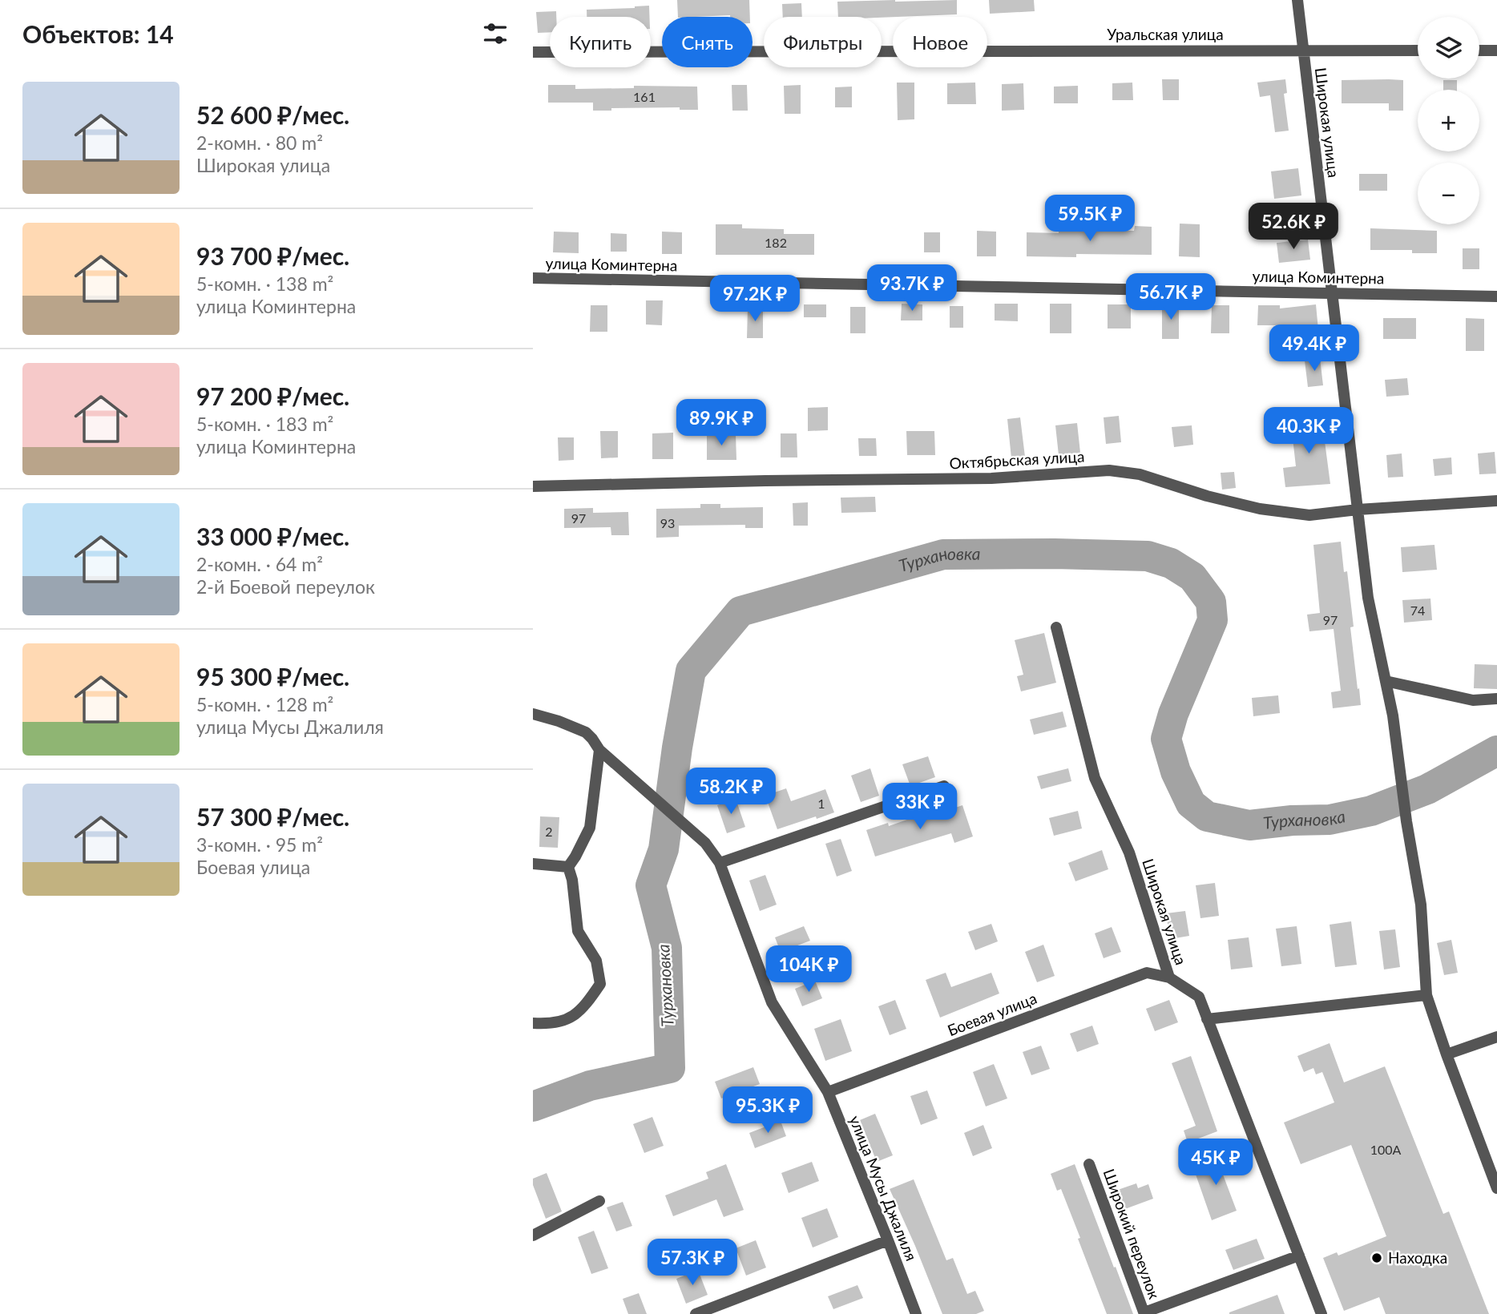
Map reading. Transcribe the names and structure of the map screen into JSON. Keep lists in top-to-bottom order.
{
  "streets": {
    "street": [
      "Уральская улица",
      "Широкая улица",
      "улица Коминтерна",
      "Октябрьская улица",
      "Боевая улица",
      "улица Мусы Джалиля",
      "Широкий переулок"
    ]
  },
  "crossings": [
    ["Уральская улица", "Широкая улица"],
    ["Широкая улица", "улица Коминтерна"],
    ["Широкая улица", "Октябрьская улица"],
    ["Широкая улица", "Боевая улица"],
    ["Боевая улица", "улица Мусы Джалиля"]
  ],
  "water": ["Турхановка"],
  "places": ["Находка"],
  "house_numbers": [
    "161",
    "182",
    "97",
    "93",
    "74",
    "97",
    "1",
    "2",
    "100А"
  ],
  "page": {
    "heading": "Объектов: 14",
    "map_buttons": ["+", "−"],
    "chip": [
      "Купить",
      "Снять",
      "Фильтры",
      "Новое"
    ],
    "list": [
      {
        "name": "52 600 ₽/мес.",
        "note": "2-комн. · 80 m² · Широкая улица"
      },
      {
        "name": "93 700 ₽/мес.",
        "note": "5-комн. · 138 m² · улица Коминтерна"
      },
      {
        "name": "97 200 ₽/мес.",
        "note": "5-комн. · 183 m² · улица Коминтерна"
      },
      {
        "name": "33 000 ₽/мес.",
        "note": "2-комн. · 64 m² · 2-й Боевой переулок"
      },
      {
        "name": "95 300 ₽/мес.",
        "note": "5-комн. · 128 m² · улица Мусы Джалиля"
      },
      {
        "name": "57 300 ₽/мес.",
        "note": "3-комн. · 95 m² · Боевая улица"
      }
    ],
    "price": [
      "59.5K ₽",
      "52.6K ₽",
      "93.7K ₽",
      "56.7K ₽",
      "97.2K ₽",
      "49.4K ₽",
      "89.9K ₽",
      "40.3K ₽",
      "58.2K ₽",
      "33K ₽",
      "104K ₽",
      "95.3K ₽",
      "45K ₽",
      "57.3K ₽"
    ]
  }
}
